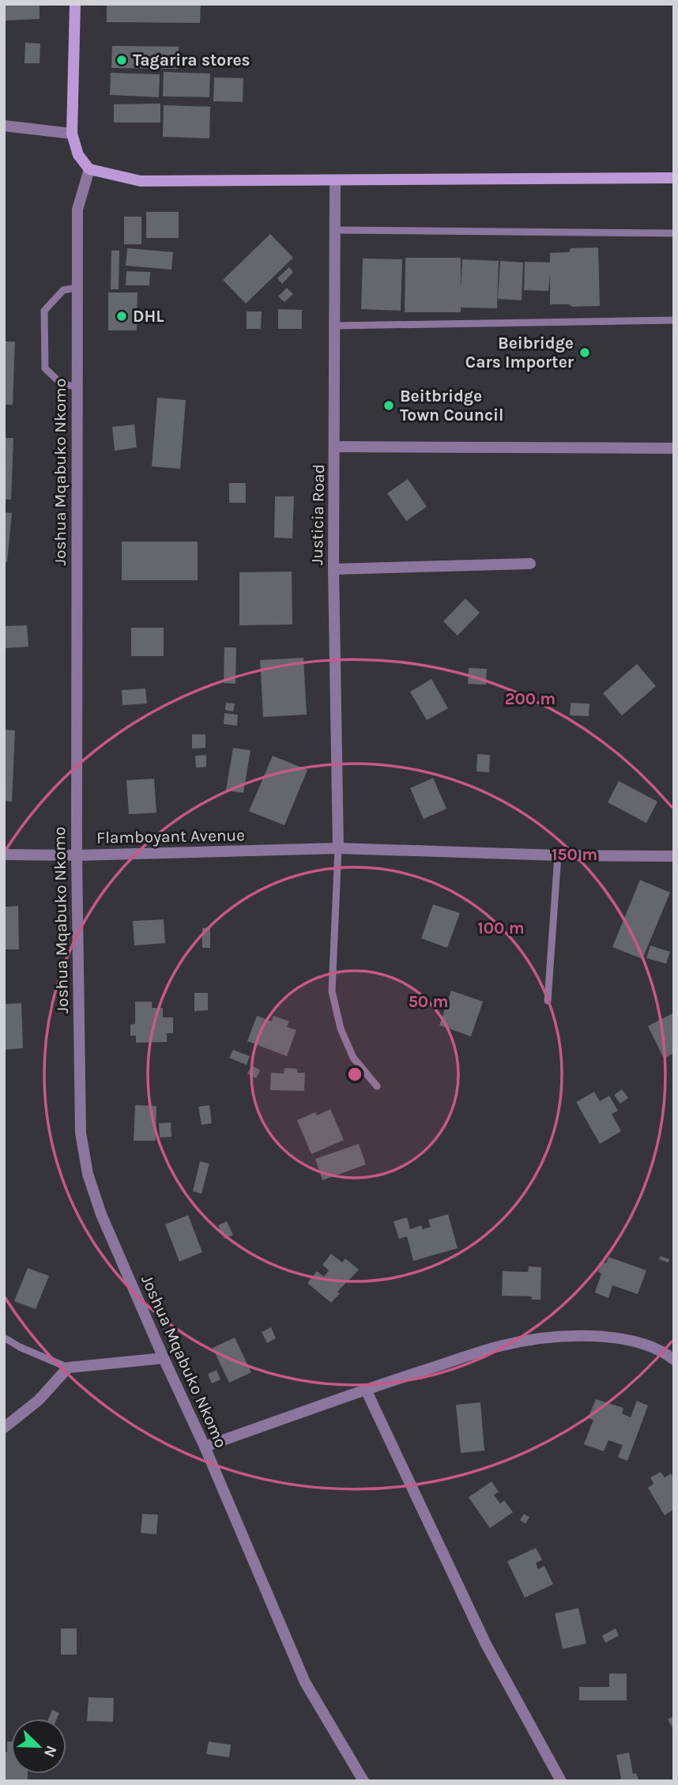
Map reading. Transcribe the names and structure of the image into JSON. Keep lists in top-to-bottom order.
{
  "streets": {
    "street": ["Joshua Mqabuko Nkomo", "Justicia Road", "Flamboyant Avenue"]
  },
  "crossings": [
    ["Joshua Mqabuko Nkomo", "Flamboyant Avenue"],
    ["Justicia Road", "Flamboyant Avenue"]
  ],
  "places": [
    "Tagarira stores",
    "DHL",
    "Beibridge Cars Importer",
    "Beitbridge Town Council"
  ],
  "north": "bottom right",
  "rings": [
    "200 m",
    "150 m",
    "100 m",
    "50 m"
  ]
}
